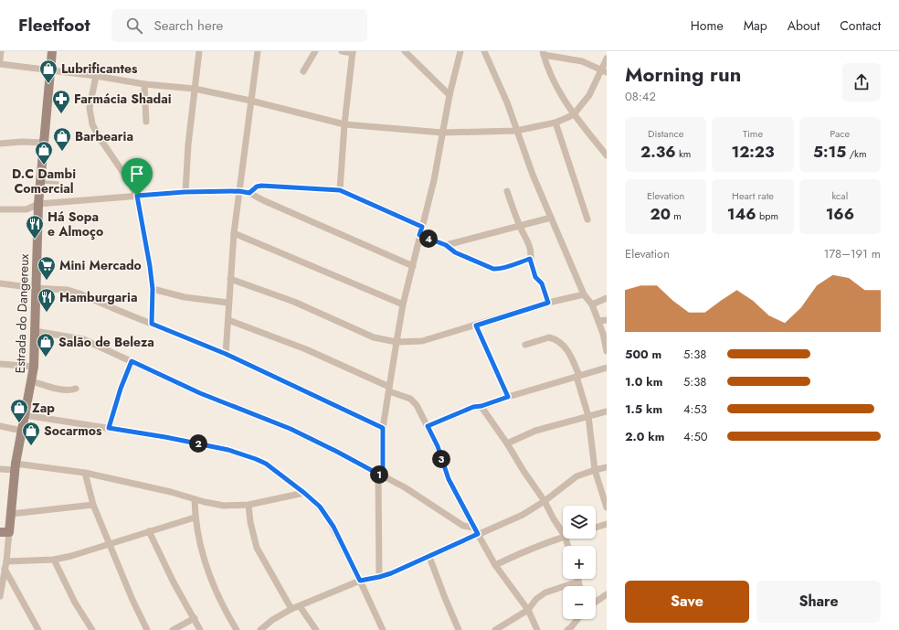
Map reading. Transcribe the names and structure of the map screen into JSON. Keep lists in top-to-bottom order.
{
  "streets": {
    "main road": ["Estrada do Dangereux"]
  },
  "places": {
    "shop": [
      "Lubrificantes",
      "Barbearia",
      "D.C Dambi Comercial",
      "Salão de Beleza",
      "Zap",
      "Socarmos"
    ],
    "pharmacy": ["Farmácia Shadai"],
    "restaurant": ["Há Sopa e Almoço", "Hamburgaria"],
    "supermarket": ["Mini Mercado"]
  },
  "page": {
    "header": "Fleetfoot",
    "search": "Search here",
    "nav": [
      "Home",
      "Map",
      "About",
      "Contact"
    ],
    "heading": ["Morning run", "08:42"],
    "stats": [
      ["Distance", "2.36 km"],
      ["Time", "12:23"],
      ["Pace", "5:15 /km"],
      ["Elevation", "20 m"],
      ["Heart rate", "146 bpm"],
      ["kcal", "166"]
    ],
    "pins": [
      "4",
      "2",
      "3",
      "1"
    ],
    "chart": ["Elevation", "178–191 m"],
    "list": [
      {
        "name": "500 m",
        "note": "5:38"
      },
      {
        "name": "1.0 km",
        "note": "5:38"
      },
      {
        "name": "1.5 km",
        "note": "4:53"
      },
      {
        "name": "2.0 km",
        "note": "4:50"
      }
    ],
    "map_buttons": ["+", "−"],
    "buttons": ["Save", "Share"]
  }
}
